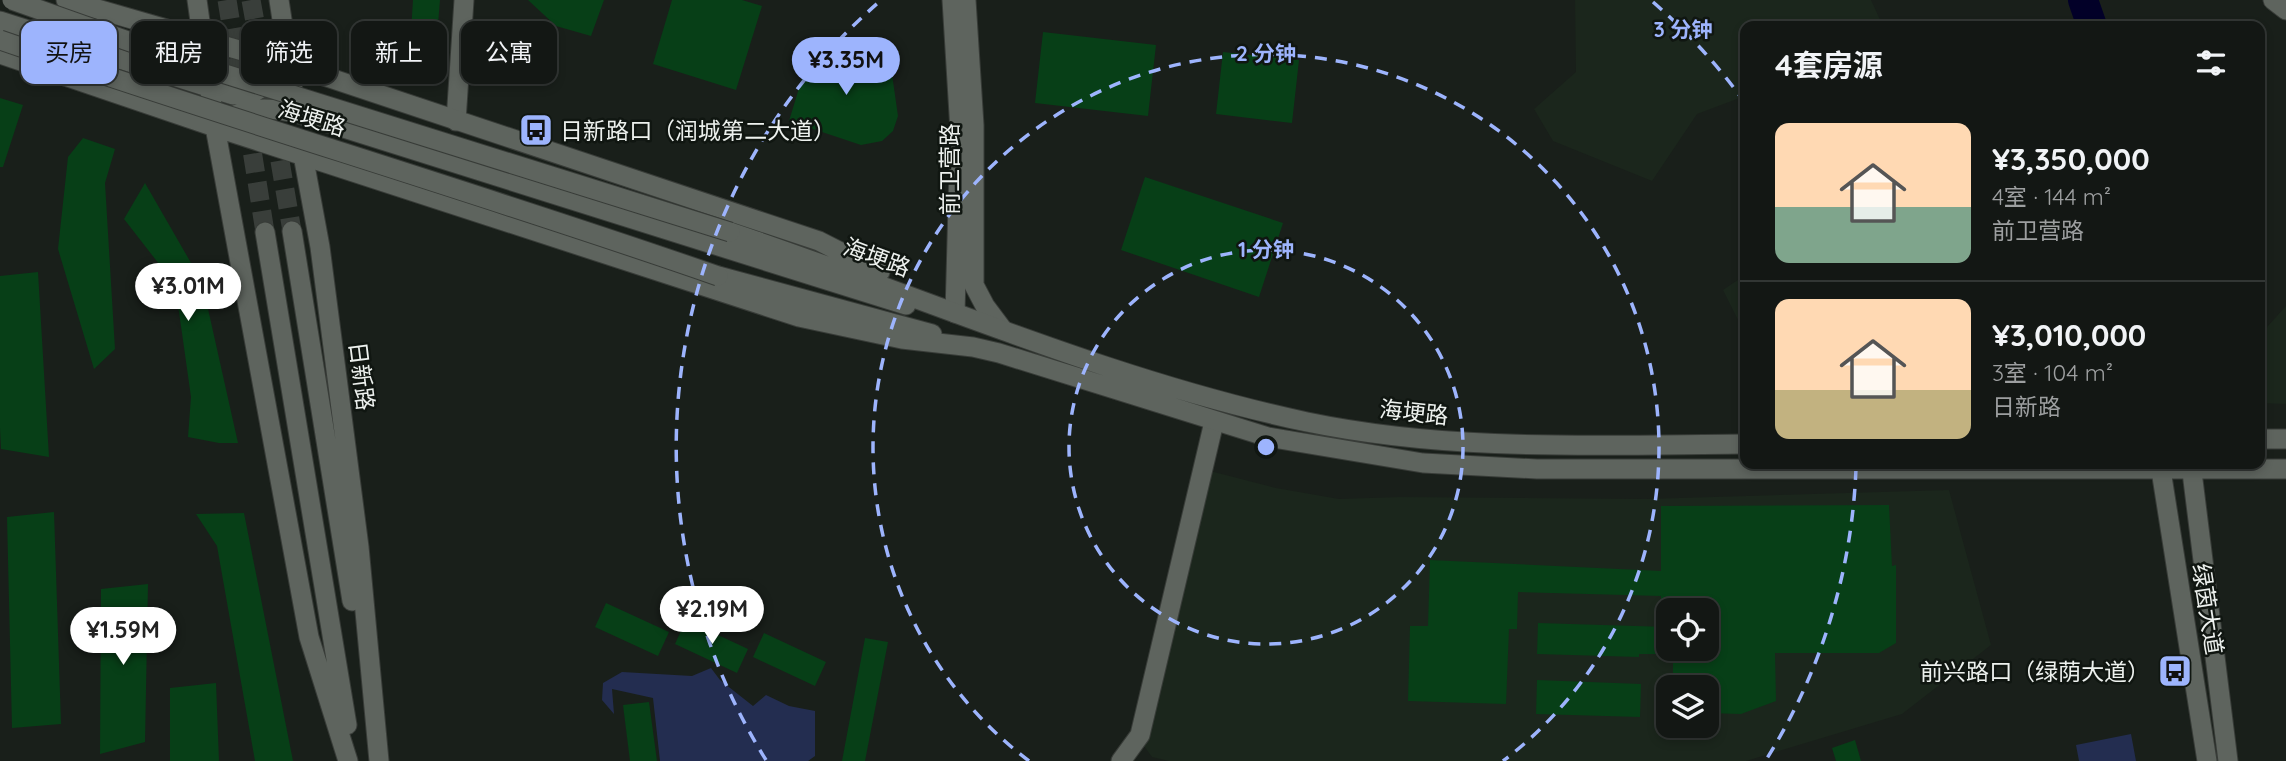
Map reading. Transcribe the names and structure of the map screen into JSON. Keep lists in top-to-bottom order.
{
  "streets": {
    "main road": [
      "海埂路",
      "前卫营路",
      "日新路",
      "绿茵大道"
    ]
  },
  "crossings": [
    ["海埂路", "前卫营路"]
  ],
  "places": {
    "bus stop": ["日新路口（润城第二大道）", "前兴路口（绿荫大道）"]
  },
  "page": {
    "chip": [
      "买房",
      "租房",
      "筛选",
      "新上",
      "公寓"
    ],
    "heading": "4套房源",
    "price": [
      "¥3.35M",
      "¥3.01M",
      "¥2.19M",
      "¥1.59M"
    ],
    "list": [
      {
        "name": "¥3,350,000",
        "note": "4室 · 144 m² · 前卫营路"
      },
      {
        "name": "¥3,010,000",
        "note": "3室 · 104 m² · 日新路"
      }
    ]
  },
  "rings": ["3 分钟", "2 分钟", "1 分钟"]
}
